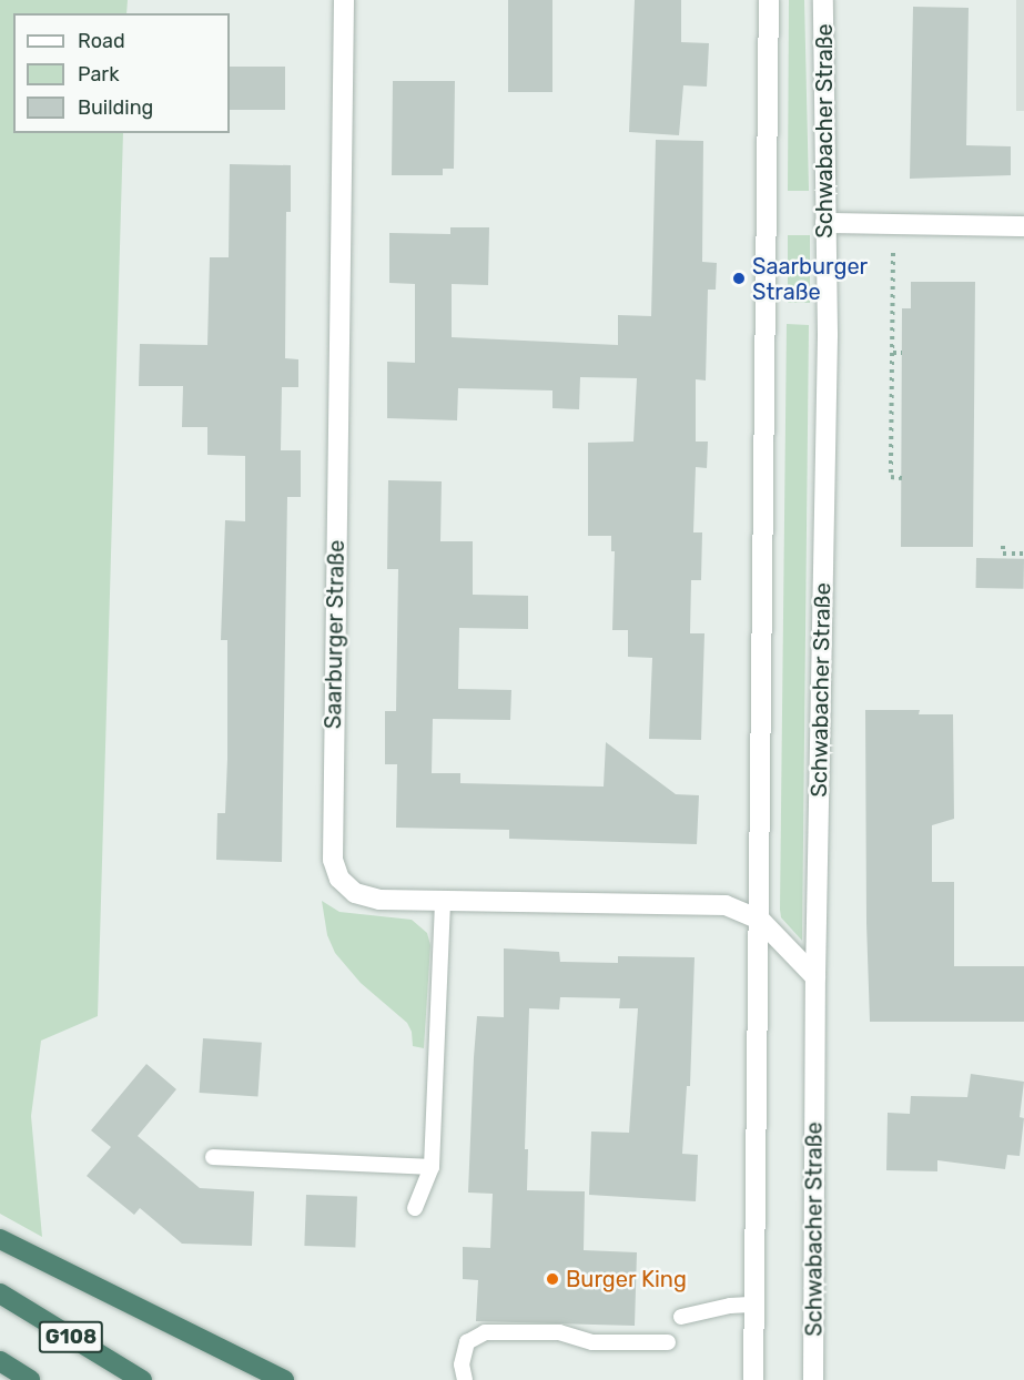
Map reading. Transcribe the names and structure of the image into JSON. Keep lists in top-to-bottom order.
{
  "streets": {
    "highway": ["G108"],
    "main road": ["Schwabacher Straße", "Saarburger Straße"]
  },
  "crossings": [
    ["Schwabacher Straße", "Saarburger Straße"]
  ],
  "places": ["Saarburger Straße", "Burger King"],
  "legend": ["Road", "Park", "Building"]
}
